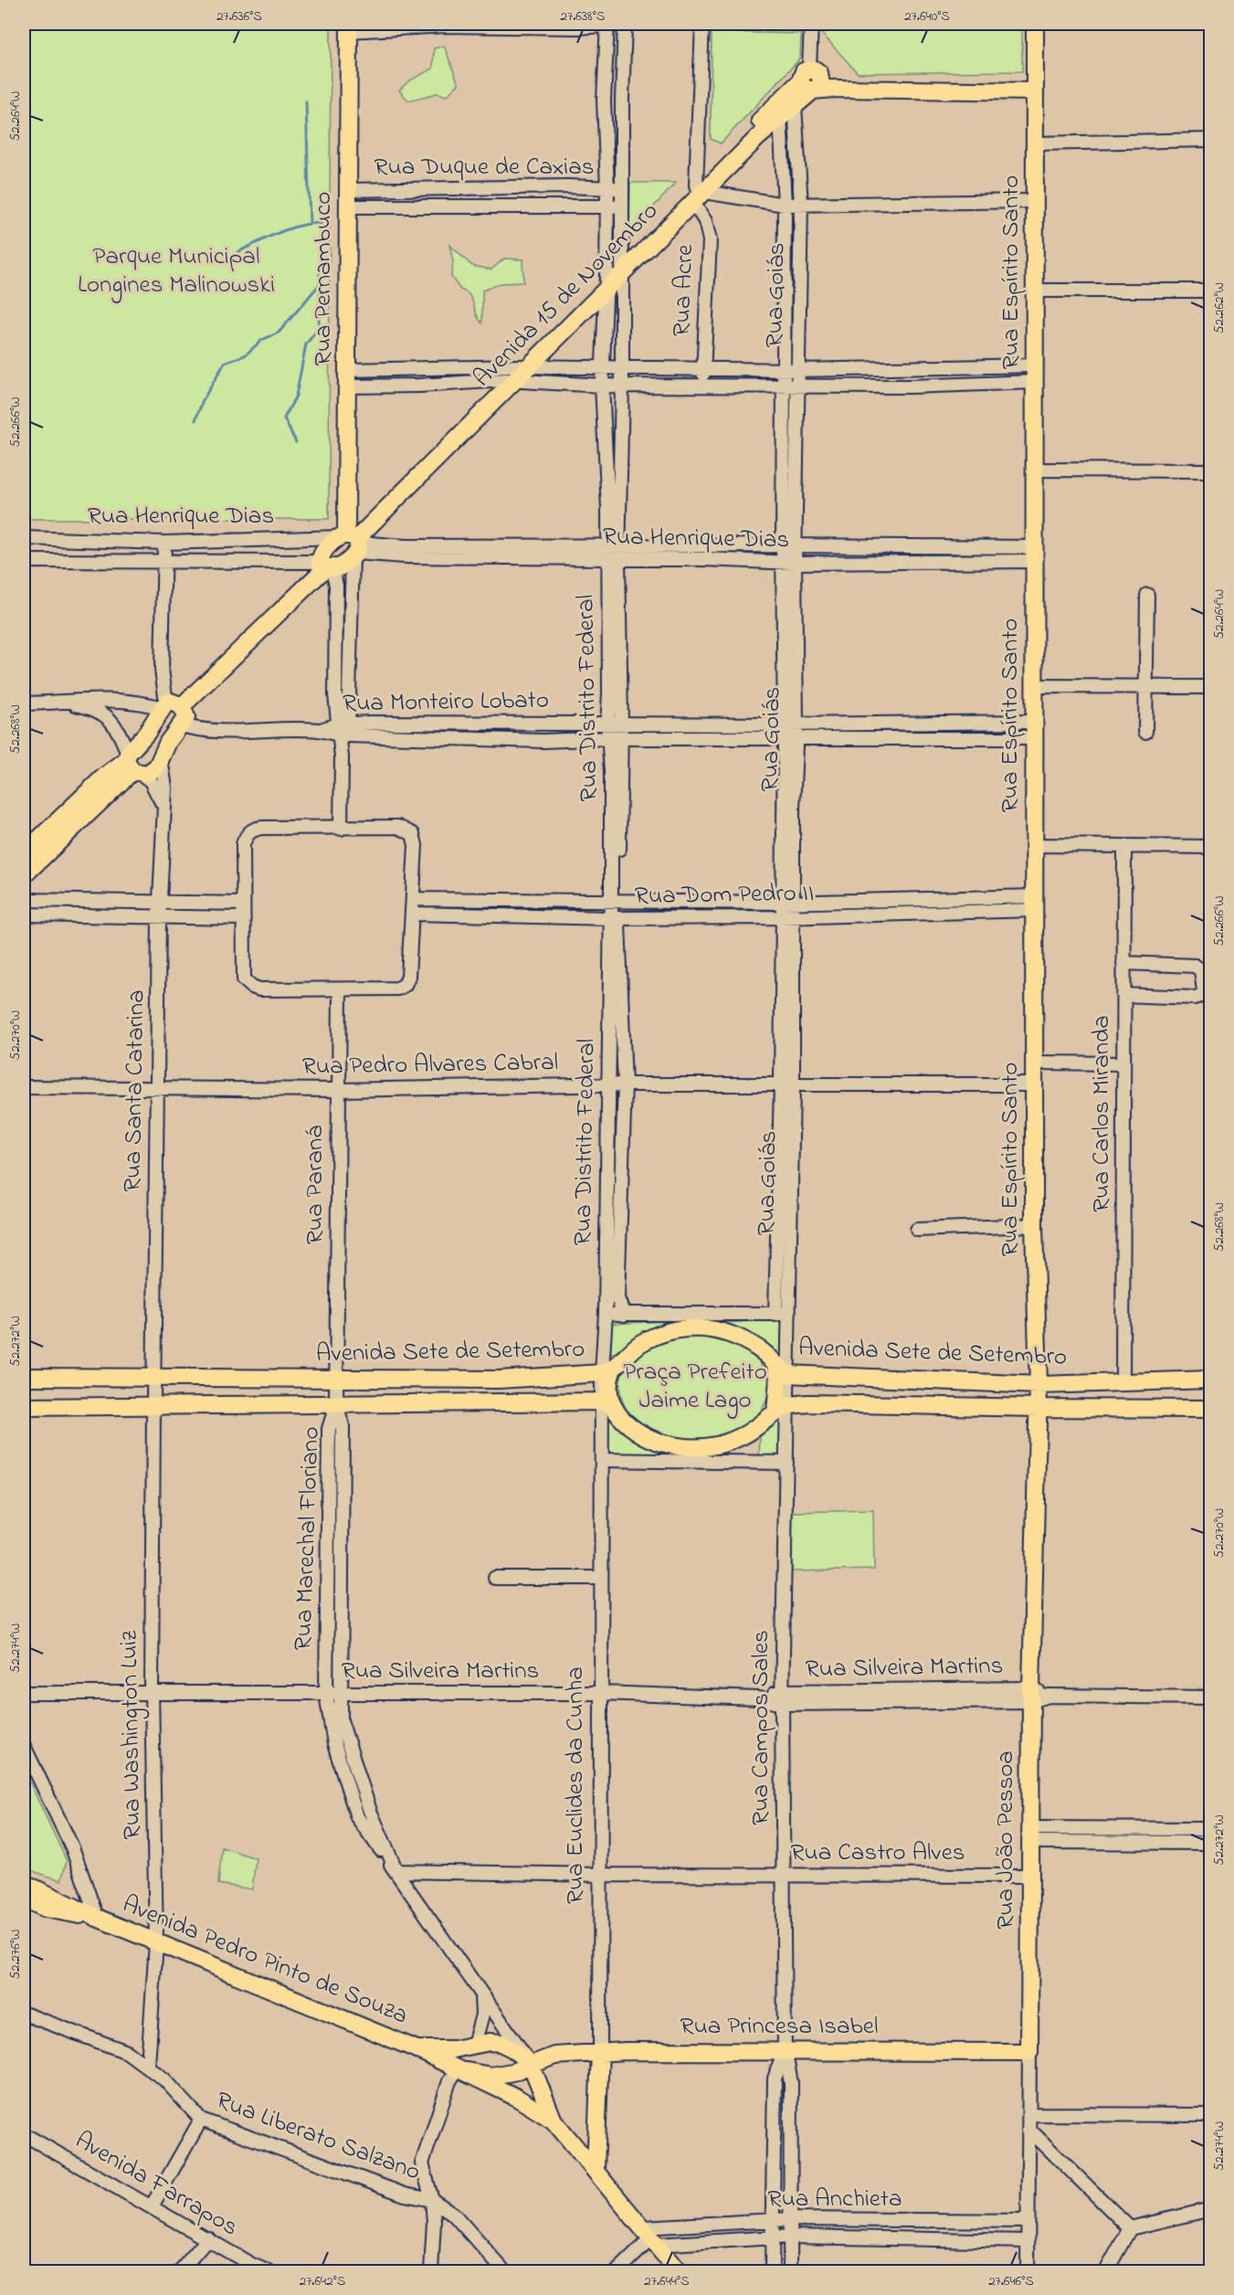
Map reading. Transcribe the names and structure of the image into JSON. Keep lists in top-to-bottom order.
{
  "streets": {
    "main road": [
      "Rua Espírito Santo",
      "Rua Pernambuco",
      "Avenida 15 de Novembro",
      "Avenida Sete de Setembro",
      "Rua Euclides da Cunha",
      "Rua João Pessoa",
      "Avenida Pedro Pinto de Souza",
      "Rua Princesa Isabel"
    ],
    "street": [
      "Rua Duque de Caxias",
      "Rua Acre",
      "Rua Goiás",
      "Rua Henrique Dias",
      "Rua Distrito Federal",
      "Rua Monteiro Lobato",
      "Rua Dom Pedro II",
      "Rua Pedro Alvares Cabral",
      "Rua Santa Catarina",
      "Rua Carlos Miranda",
      "Rua Paraná",
      "Rua Marechal Floriano",
      "Rua Silveira Martins",
      "Rua Campos Sales",
      "Rua Washington Luiz",
      "Rua Castro Alves",
      "Rua Liberato Salzano",
      "Avenida Farrapos",
      "Rua Anchieta"
    ]
  },
  "crossings": [
    ["Rua Duque de Caxias", "Rua Pernambuco"],
    ["Rua Duque de Caxias", "Rua Distrito Federal"],
    ["Rua Espírito Santo", "Rua Henrique Dias"],
    ["Rua Espírito Santo", "Rua Monteiro Lobato"],
    ["Rua Espírito Santo", "Rua Dom Pedro II"],
    ["Rua Espírito Santo", "Rua Pedro Alvares Cabral"],
    ["Rua Espírito Santo", "Avenida Sete de Setembro"],
    ["Rua Espírito Santo", "Rua João Pessoa"],
    ["Rua Pernambuco", "Avenida 15 de Novembro"],
    ["Rua Pernambuco", "Rua Henrique Dias"],
    ["Rua Pernambuco", "Rua Monteiro Lobato"],
    ["Rua Acre", "Avenida 15 de Novembro"],
    ["Avenida 15 de Novembro", "Rua Goiás"],
    ["Avenida 15 de Novembro", "Rua Henrique Dias"],
    ["Avenida 15 de Novembro", "Rua Distrito Federal"],
    ["Avenida 15 de Novembro", "Rua Monteiro Lobato"],
    ["Avenida 15 de Novembro", "Rua Santa Catarina"],
    ["Rua Goiás", "Rua Henrique Dias"],
    ["Rua Goiás", "Rua Distrito Federal"],
    ["Rua Goiás", "Rua Monteiro Lobato"],
    ["Rua Goiás", "Rua Dom Pedro II"],
    ["Rua Goiás", "Rua Pedro Alvares Cabral"],
    ["Rua Goiás", "Avenida Sete de Setembro"],
    ["Rua Goiás", "Rua Campos Sales"],
    ["Rua Goiás", "Rua Euclides da Cunha"],
    ["Rua Henrique Dias", "Rua Distrito Federal"],
    ["Rua Distrito Federal", "Rua Monteiro Lobato"],
    ["Rua Distrito Federal", "Rua Dom Pedro II"],
    ["Rua Distrito Federal", "Rua Pedro Alvares Cabral"],
    ["Rua Distrito Federal", "Avenida Sete de Setembro"],
    ["Rua Distrito Federal", "Rua Campos Sales"],
    ["Rua Distrito Federal", "Rua Euclides da Cunha"],
    ["Rua Pedro Alvares Cabral", "Rua Santa Catarina"],
    ["Rua Pedro Alvares Cabral", "Rua Paraná"],
    ["Rua Santa Catarina", "Avenida Sete de Setembro"],
    ["Rua Santa Catarina", "Rua Washington Luiz"],
    ["Rua Carlos Miranda", "Avenida Sete de Setembro"],
    ["Rua Paraná", "Avenida Sete de Setembro"],
    ["Rua Paraná", "Rua Marechal Floriano"],
    ["Avenida Sete de Setembro", "Rua Marechal Floriano"],
    ["Avenida Sete de Setembro", "Rua Campos Sales"],
    ["Avenida Sete de Setembro", "Rua Washington Luiz"],
    ["Avenida Sete de Setembro", "Rua Euclides da Cunha"],
    ["Avenida Sete de Setembro", "Rua João Pessoa"],
    ["Rua Marechal Floriano", "Rua Silveira Martins"],
    ["Rua Marechal Floriano", "Rua Castro Alves"],
    ["Rua Marechal Floriano", "Avenida Pedro Pinto de Souza"],
    ["Rua Marechal Floriano", "Rua Princesa Isabel"],
    ["Rua Silveira Martins", "Rua Campos Sales"],
    ["Rua Silveira Martins", "Rua Washington Luiz"],
    ["Rua Silveira Martins", "Rua Euclides da Cunha"],
    ["Rua Silveira Martins", "Rua João Pessoa"],
    ["Rua Campos Sales", "Rua Euclides da Cunha"],
    ["Rua Campos Sales", "Rua Castro Alves"],
    ["Rua Campos Sales", "Rua Princesa Isabel"],
    ["Rua Campos Sales", "Rua Anchieta"],
    ["Rua Washington Luiz", "Avenida Pedro Pinto de Souza"],
    ["Rua Washington Luiz", "Rua Liberato Salzano"],
    ["Rua Euclides da Cunha", "Rua Castro Alves"],
    ["Rua Euclides da Cunha", "Avenida Pedro Pinto de Souza"],
    ["Rua Euclides da Cunha", "Rua Princesa Isabel"],
    ["Rua João Pessoa", "Rua Castro Alves"],
    ["Rua João Pessoa", "Rua Princesa Isabel"],
    ["Rua João Pessoa", "Rua Anchieta"],
    ["Avenida Pedro Pinto de Souza", "Rua Princesa Isabel"],
    ["Avenida Pedro Pinto de Souza", "Rua Anchieta"]
  ],
  "parks": ["Parque Municipal Longines Malinowski", "Praça Prefeito Jaime Lago"],
  "coordinates": [
    "27.636°S",
    "27.638°S",
    "27.640°S",
    "52.264°W",
    "52.262°W",
    "52.266°W",
    "52.268°W",
    "52.270°W",
    "52.272°W",
    "52.274°W",
    "52.276°W",
    "27.642°S",
    "27.644°S",
    "27.646°S"
  ]
}
